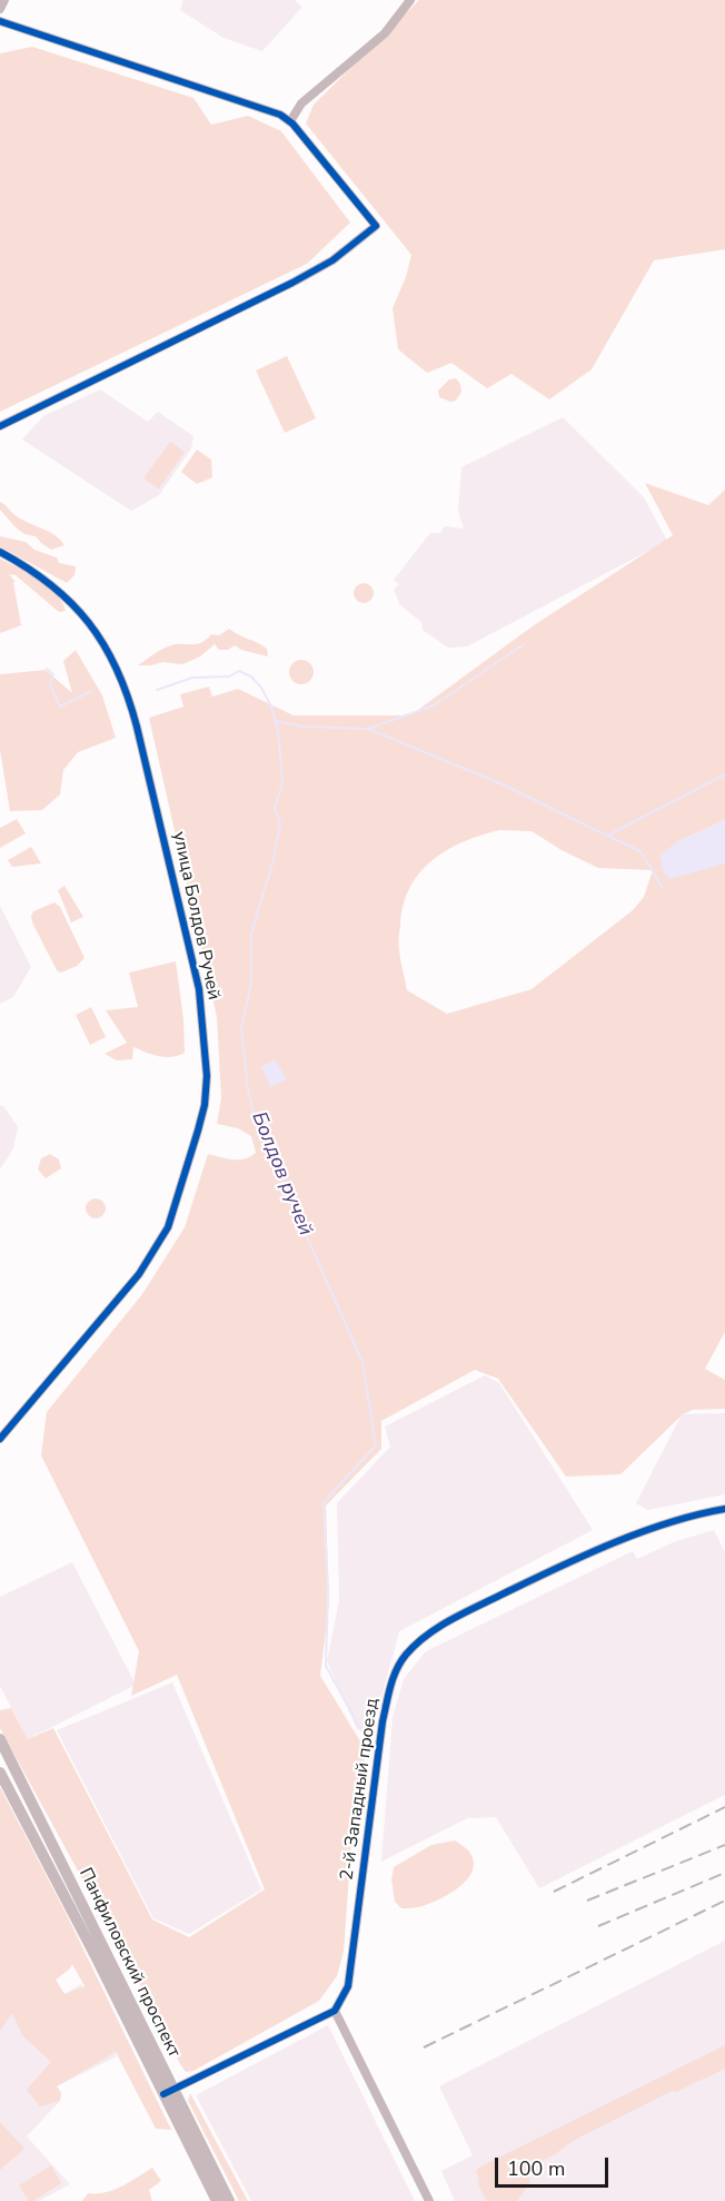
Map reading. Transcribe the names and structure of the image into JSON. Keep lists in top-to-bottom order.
{
  "streets": {
    "main road": ["Панфиловский проспект"],
    "street": ["улица Болдов Ручей", "2-й Западный проезд"]
  },
  "water": ["Болдов ручей"],
  "scale_bar": "100 m"
}
